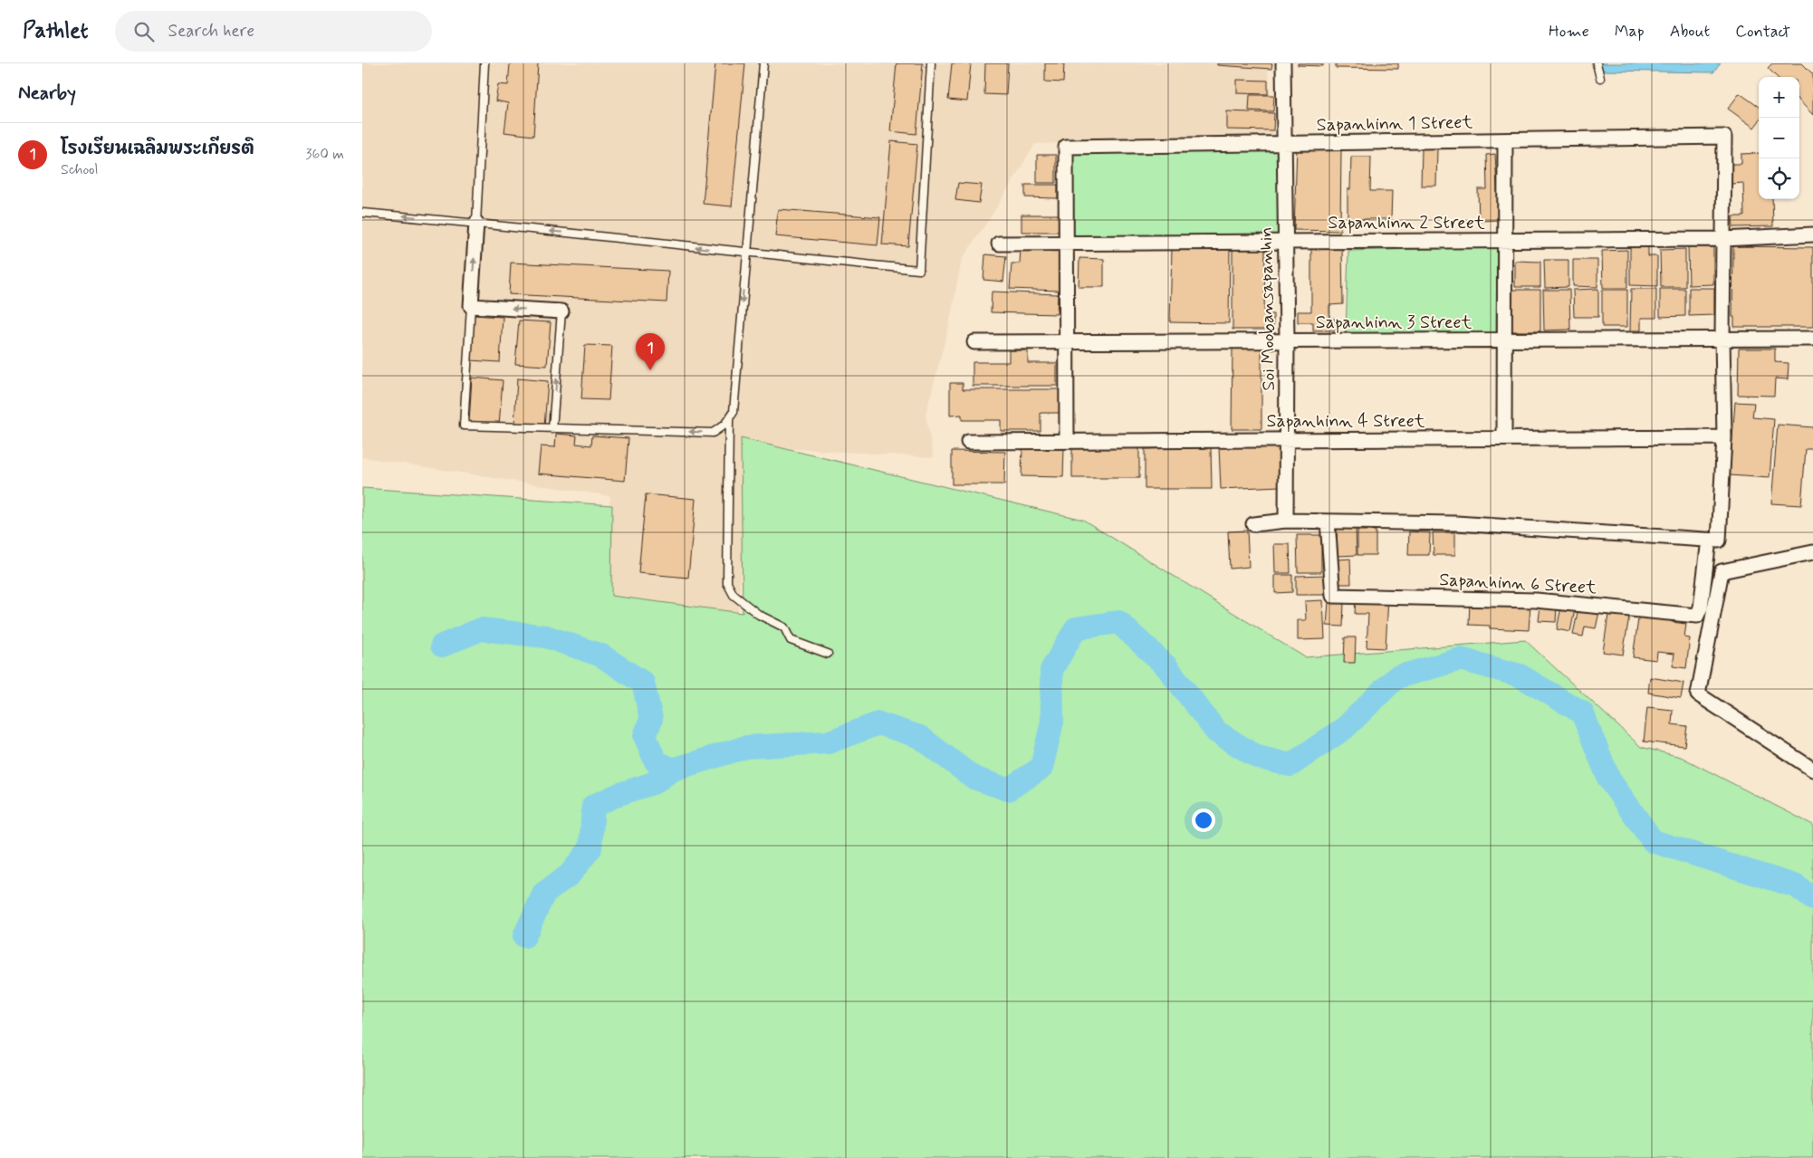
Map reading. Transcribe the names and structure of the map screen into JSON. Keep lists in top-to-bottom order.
{
  "streets": {
    "street": [
      "Sapanhinn 1 Street",
      "Sapanhinn 2 Street",
      "Soi Moobansapanhin",
      "Sapanhinn 3 Street",
      "Sapanhinn 4 Street",
      "Sapanhinn 6 Street"
    ]
  },
  "crossings": [
    ["Sapanhinn 1 Street", "Sapanhinn 2 Street"],
    ["Sapanhinn 1 Street", "Soi Moobansapanhin"],
    ["Sapanhinn 2 Street", "Soi Moobansapanhin"],
    ["Soi Moobansapanhin", "Sapanhinn 3 Street"],
    ["Soi Moobansapanhin", "Sapanhinn 4 Street"]
  ],
  "page": {
    "header": "Pathlet",
    "search": "Search here",
    "nav": [
      "Home",
      "Map",
      "About",
      "Contact"
    ],
    "heading": "Nearby",
    "map_buttons": ["+", "−"],
    "list": [
      {
        "mark": "1",
        "name": "โรงเรียนเฉลิมพระเกียรติ",
        "note": "School",
        "value": "360 m"
      }
    ],
    "pins": "1"
  }
}
